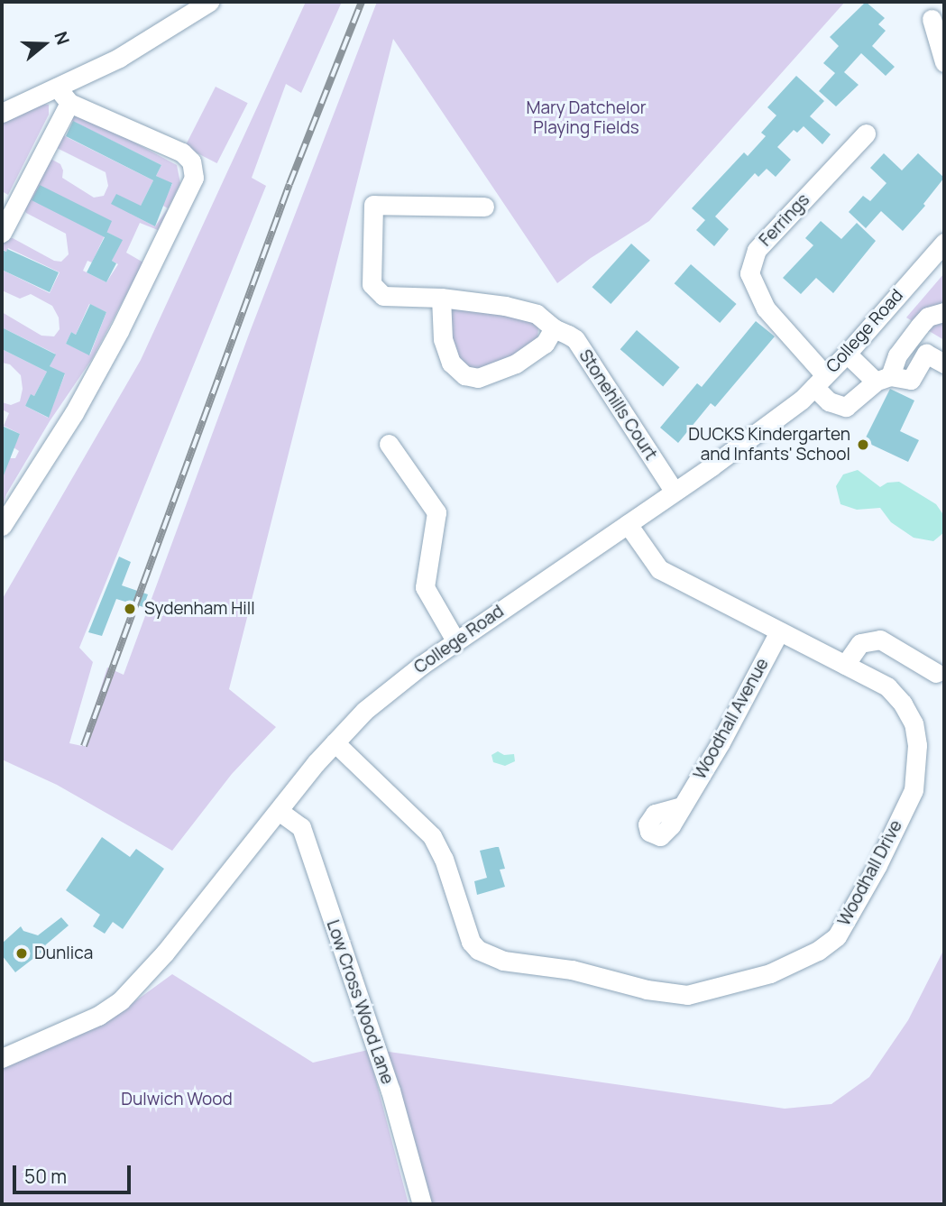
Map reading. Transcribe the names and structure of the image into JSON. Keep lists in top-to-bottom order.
{
  "streets": {
    "street": [
      "Ferrings",
      "College Road",
      "Stonehills Court",
      "Woodhall Avenue",
      "Woodhall Drive",
      "Low Cross Wood Lane"
    ]
  },
  "crossings": [
    ["Ferrings", "College Road"],
    ["College Road", "Stonehills Court"],
    ["College Road", "Woodhall Drive"],
    ["College Road", "Low Cross Wood Lane"],
    ["Woodhall Avenue", "Woodhall Drive"]
  ],
  "parks": ["Mary Datchelor Playing Fields", "Dulwich Wood"],
  "places": ["DUCKS Kindergarten and Infants' School", "Sydenham Hill", "Dunlica"],
  "scale_bar": "50 m",
  "north": "right"
}
